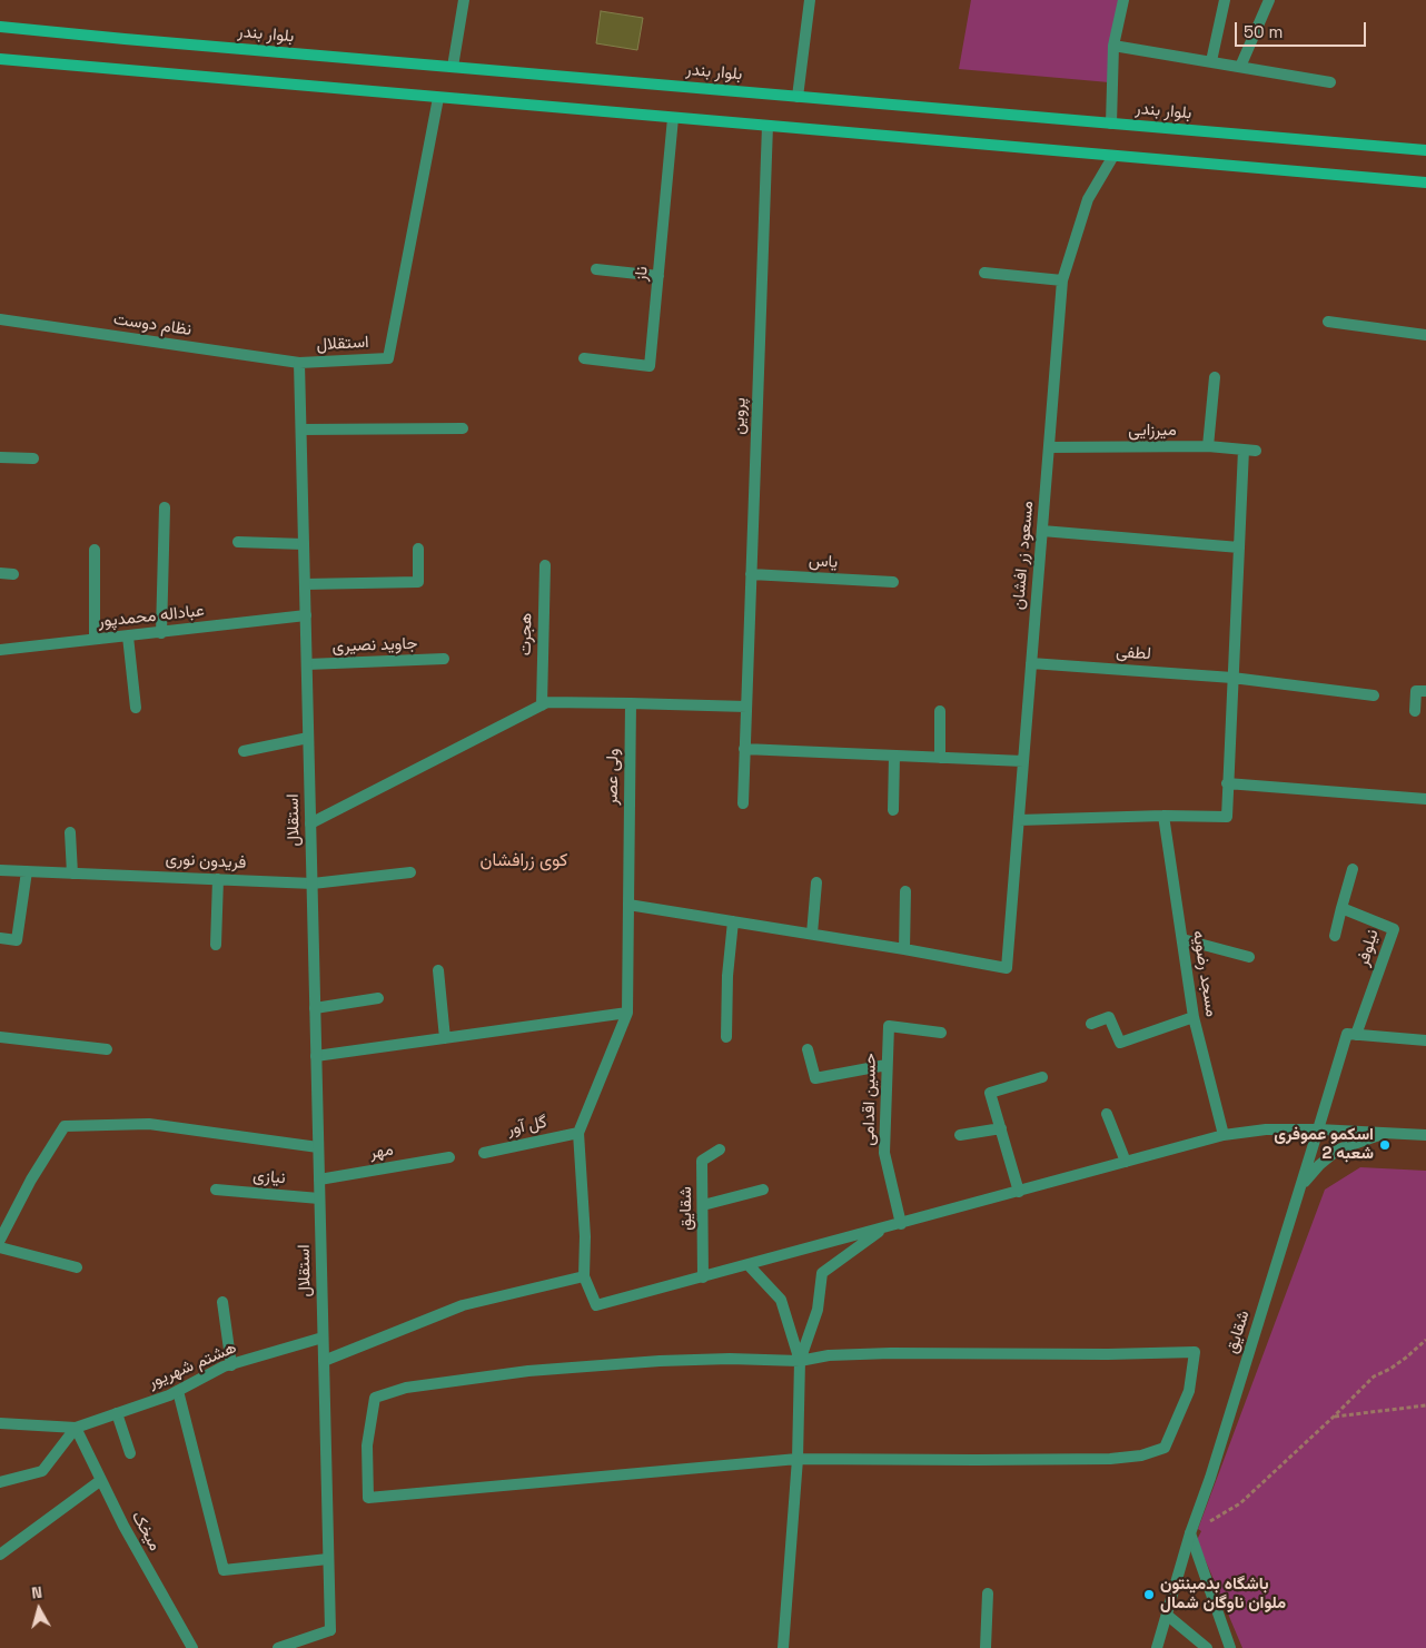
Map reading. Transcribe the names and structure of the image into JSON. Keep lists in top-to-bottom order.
{
  "streets": {
    "main road": ["بلوار بندر"],
    "street": [
      "ناز",
      "نظام دوست",
      "استقلال",
      "پروین",
      "میرزایی",
      "مسعود زر افشان",
      "یاس",
      "عباداله محمدپور",
      "هجرت",
      "جاوید نصیری",
      "لطفی",
      "ولی عصر",
      "فریدون نوری",
      "نیلوفر",
      "مسجد رضویه",
      "حسین اقدامی",
      "گل آور",
      "مهر",
      "نیازی",
      "شقایق",
      "هشتم شهریور",
      "میخک"
    ]
  },
  "crossings": [
    ["نظام دوست", "استقلال"],
    ["استقلال", "عباداله محمدپور"],
    ["استقلال", "جاوید نصیری"],
    ["استقلال", "فریدون نوری"],
    ["استقلال", "مهر"],
    ["استقلال", "نیازی"],
    ["استقلال", "هشتم شهریور"],
    ["پروین", "یاس"],
    ["میرزایی", "مسعود زر افشان"],
    ["مسعود زر افشان", "لطفی"],
    ["نیلوفر", "شقایق"],
    ["هشتم شهریور", "میخک"]
  ],
  "districts": ["کوی زرافشان"],
  "places": ["اسکمو عموفری شعبه 2", "باشگاه بدمینتون ملوان ناوگان شمال"],
  "scale_bar": "50 m",
  "north": "top"
}
